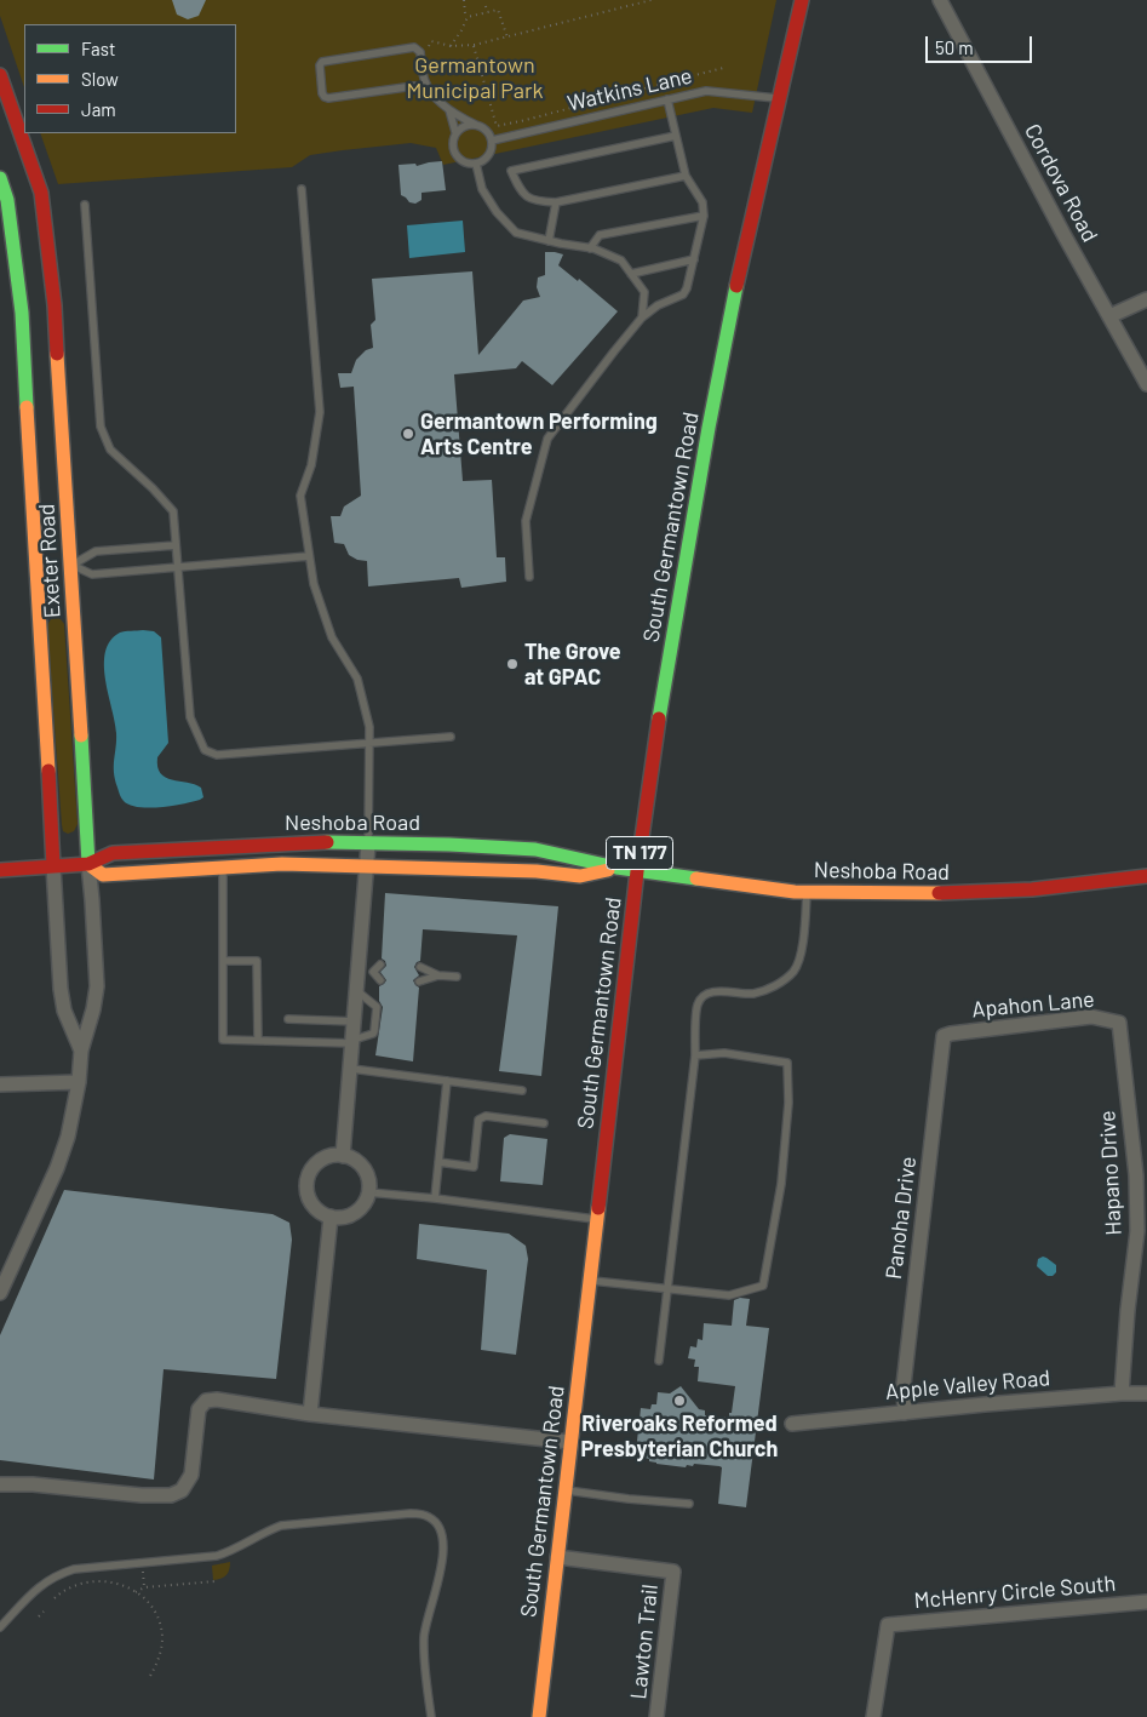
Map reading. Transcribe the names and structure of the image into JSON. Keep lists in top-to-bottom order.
{
  "streets": {
    "street": [
      "Cordova Road",
      "South Germantown Road",
      "Exeter Road",
      "Neshoba Road",
      "TN 177",
      "Apahon Lane",
      "Hapano Drive",
      "Panoha Drive",
      "Apple Valley Road",
      "McHenry Circle South",
      "Lawton Trail"
    ],
    "lane": ["Watkins Lane"]
  },
  "crossings": [
    ["Watkins Lane", "South Germantown Road"],
    ["South Germantown Road", "Neshoba Road"],
    ["South Germantown Road", "Lawton Trail"],
    ["Exeter Road", "Neshoba Road"],
    ["Apahon Lane", "Hapano Drive"],
    ["Apahon Lane", "Panoha Drive"],
    ["Hapano Drive", "Apple Valley Road"],
    ["Panoha Drive", "Apple Valley Road"]
  ],
  "parks": ["Germantown Municipal Park"],
  "places": ["Germantown Performing Arts Centre", "The Grove at GPAC", "Riveroaks Reformed Presbyterian Church"],
  "legend": ["Fast", "Slow", "Jam"],
  "scale_bar": "50 m"
}
